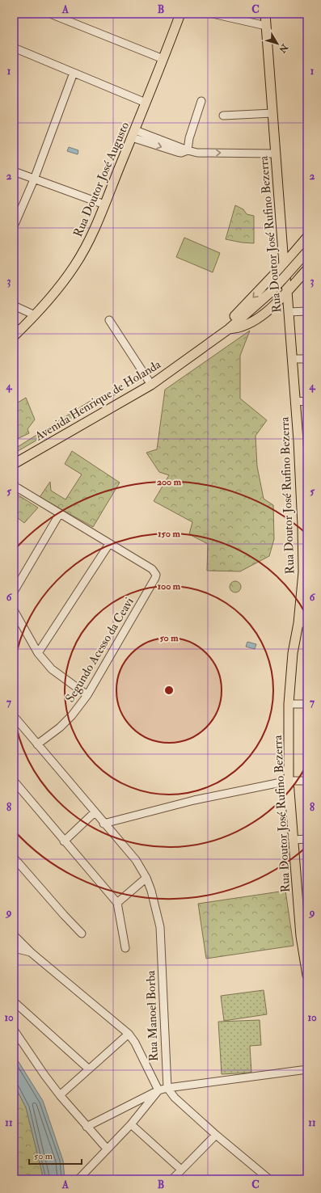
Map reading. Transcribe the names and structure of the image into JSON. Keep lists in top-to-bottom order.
{
  "streets": {
    "main road": ["Rua Doutor José Augusto", "Rua Doutor José Rufino Bezerra", "Avenida Henrique de Holanda"],
    "street": ["Segundo Acesso da Ceavi", "Rua Manoel Borba"]
  },
  "crossings": [
    ["Segundo Acesso da Ceavi", "Rua Manoel Borba"]
  ],
  "scale_bar": "50 m",
  "north": "bottom right",
  "grid": {
    "columns": ["A", "B", "C"],
    "rows": [
      "1",
      "2",
      "3",
      "4",
      "5",
      "6",
      "7",
      "8",
      "9",
      "10",
      "11"
    ]
  },
  "rings": [
    "200 m",
    "150 m",
    "100 m",
    "50 m"
  ]
}
